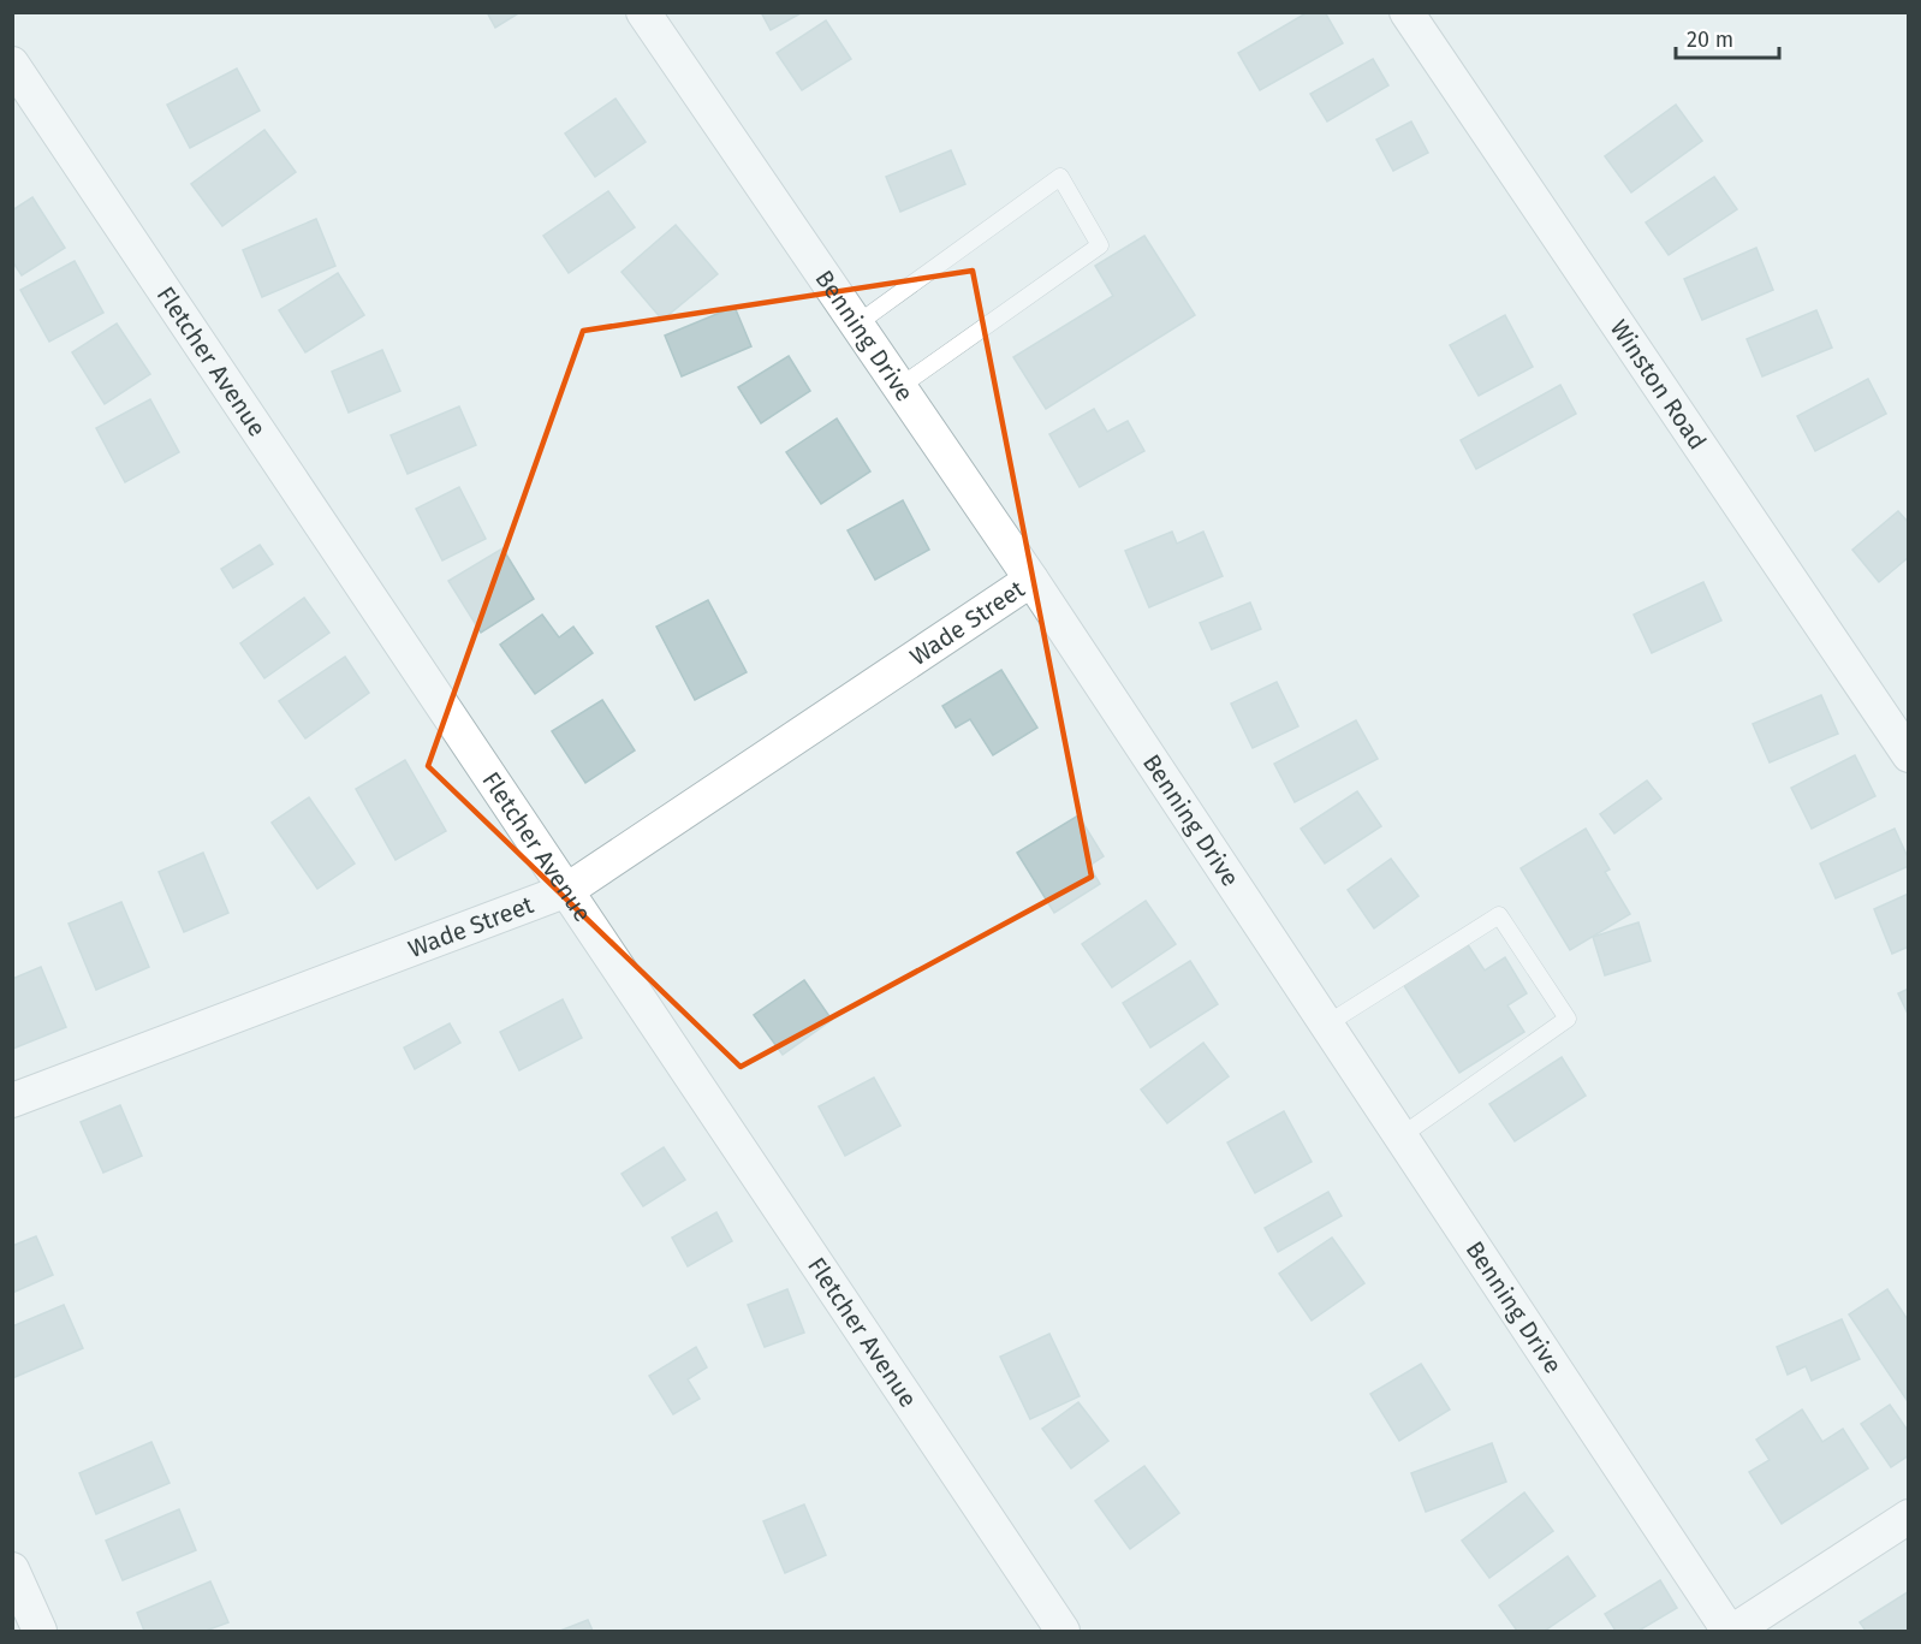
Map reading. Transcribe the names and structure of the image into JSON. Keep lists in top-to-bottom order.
{
  "streets": {
    "street": [
      "Benning Drive",
      "Fletcher Avenue",
      "Winston Road",
      "Wade Street"
    ]
  },
  "crossings": [
    ["Benning Drive", "Wade Street"],
    ["Fletcher Avenue", "Wade Street"]
  ],
  "scale_bar": "20 m"
}
